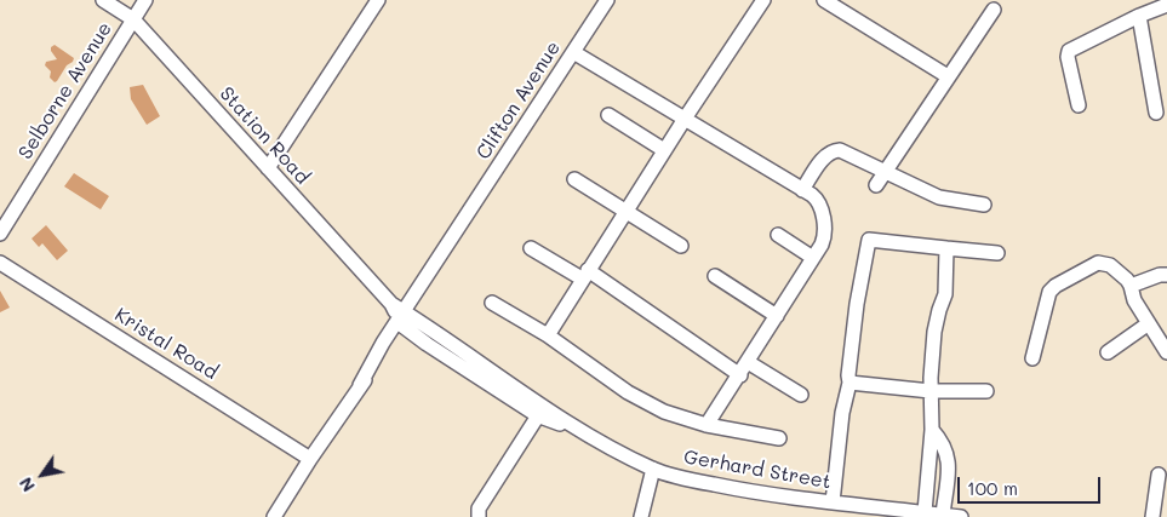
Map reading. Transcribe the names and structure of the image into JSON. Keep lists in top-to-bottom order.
{
  "streets": {
    "street": [
      "Selborne Avenue",
      "Clifton Avenue",
      "Station Road",
      "Kristal Road",
      "Gerhard Street"
    ]
  },
  "crossings": [
    ["Selborne Avenue", "Station Road"],
    ["Clifton Avenue", "Station Road"],
    ["Clifton Avenue", "Kristal Road"],
    ["Clifton Avenue", "Gerhard Street"],
    ["Station Road", "Gerhard Street"]
  ],
  "scale_bar": "100 m",
  "north": "bottom left"
}
